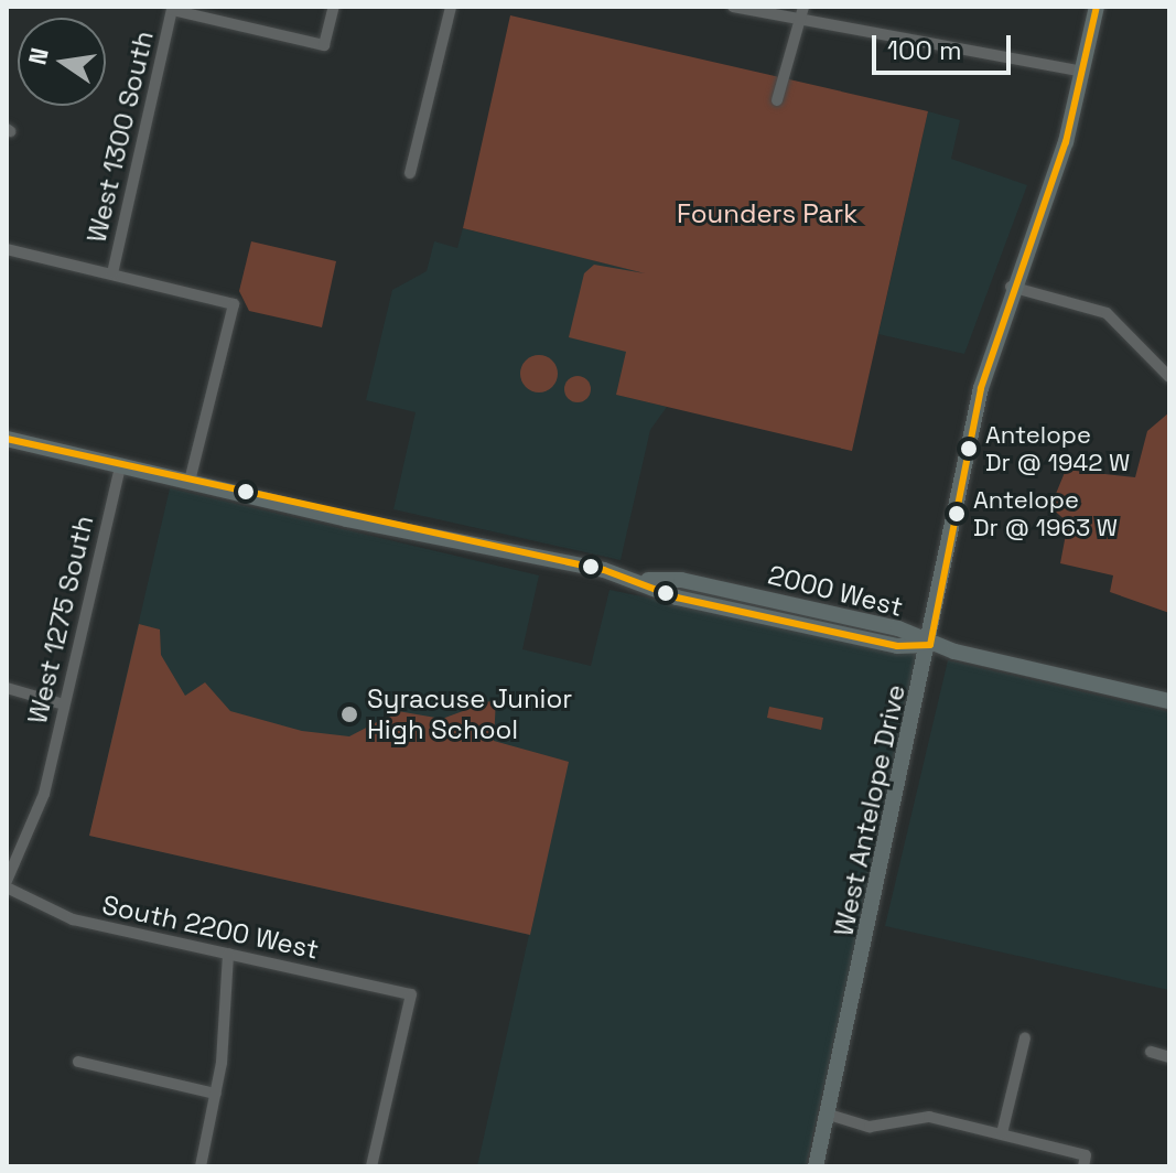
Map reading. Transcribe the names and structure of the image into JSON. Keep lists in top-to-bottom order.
{
  "streets": {
    "main road": ["2000 West", "West Antelope Drive"],
    "street": ["West 1300 South", "West 1275 South", "South 2200 West"]
  },
  "crossings": [
    ["2000 West", "West 1275 South"],
    ["2000 West", "West Antelope Drive"],
    ["West 1275 South", "South 2200 West"]
  ],
  "parks": ["Founders Park"],
  "places": ["Antelope Dr @ 1942 W", "Antelope Dr @ 1963 W", "Syracuse Junior High School"],
  "scale_bar": "100 m",
  "north": "left"
}
